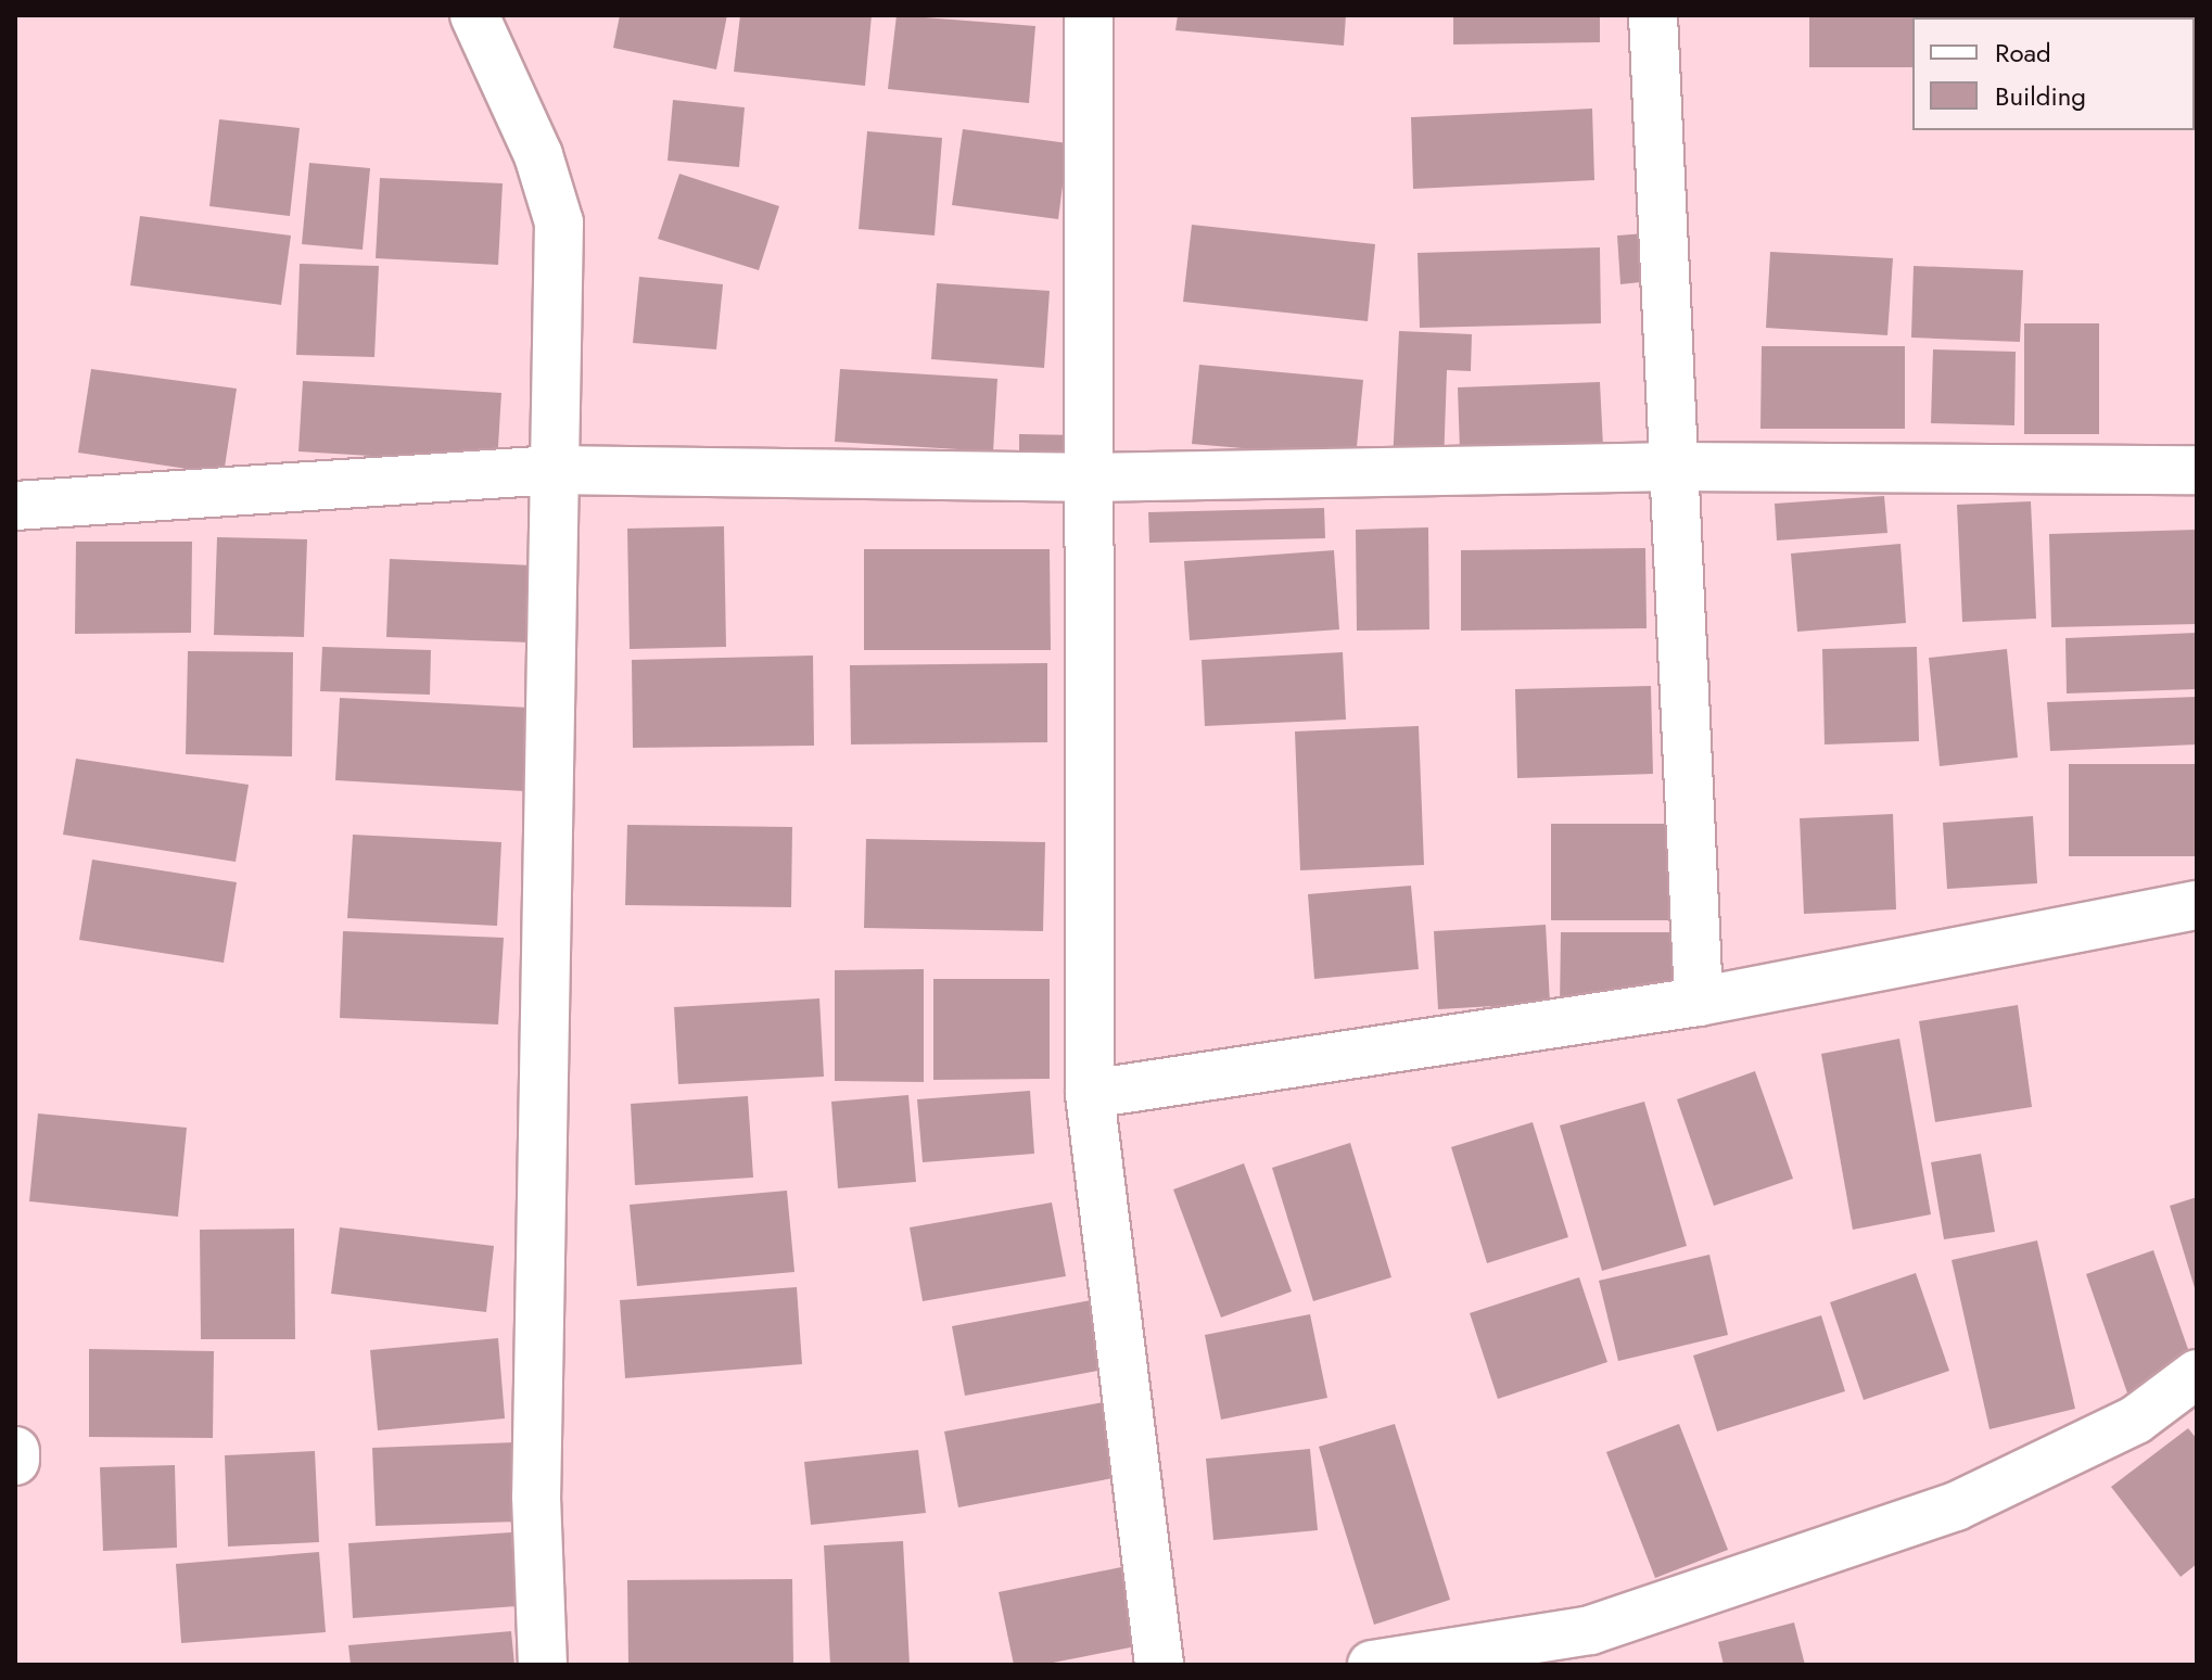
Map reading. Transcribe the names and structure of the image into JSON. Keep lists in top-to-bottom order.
{
  "legend": ["Road", "Building"]
}
